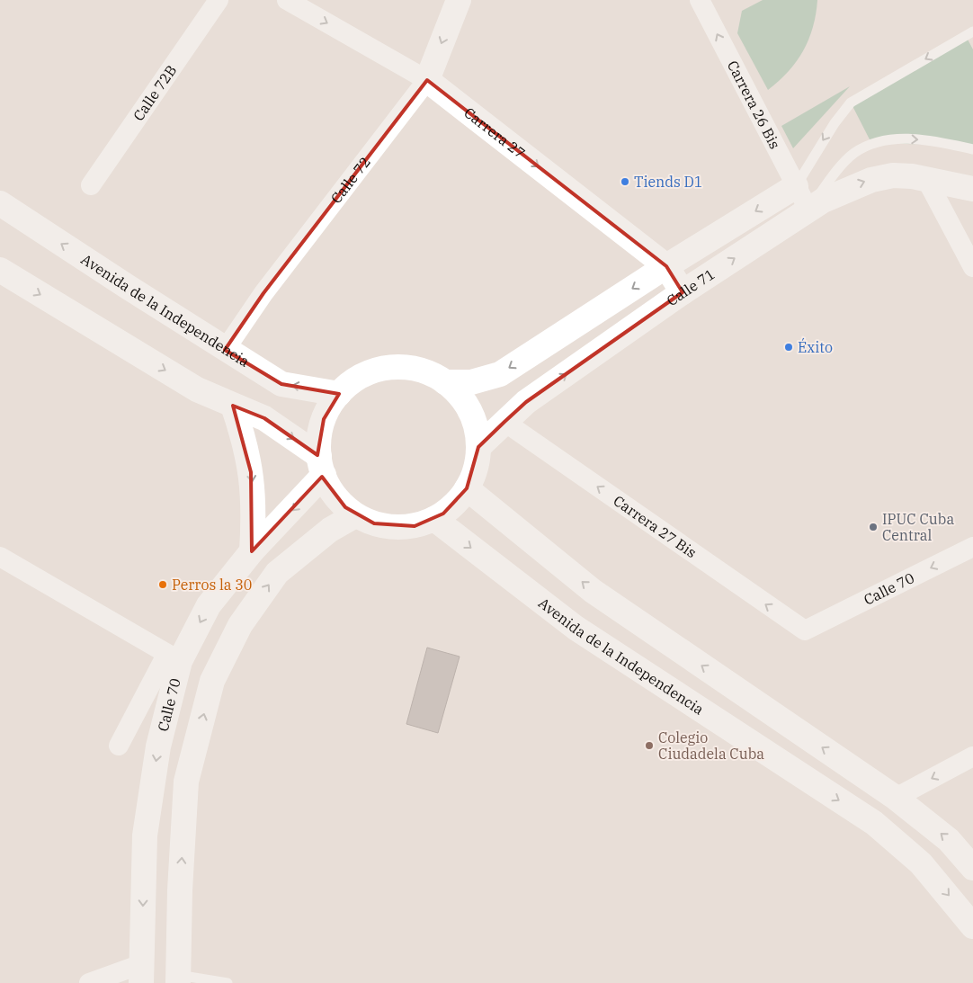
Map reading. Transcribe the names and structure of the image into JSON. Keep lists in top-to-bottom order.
{
  "streets": {
    "main road": [
      "Carrera 27",
      "Calle 72",
      "Calle 71",
      "Avenida de la Independencia",
      "Calle 70"
    ],
    "street": ["Calle 72B", "Carrera 26 Bis", "Carrera 27 Bis"]
  },
  "crossings": [
    ["Carrera 26 Bis", "Calle 71"],
    ["Carrera 27", "Calle 72"],
    ["Carrera 27", "Calle 71"],
    ["Calle 72", "Avenida de la Independencia"],
    ["Calle 71", "Avenida de la Independencia"],
    ["Calle 71", "Carrera 27 Bis"],
    ["Calle 71", "Calle 70"],
    ["Avenida de la Independencia", "Calle 70"],
    ["Carrera 27 Bis", "Calle 70"]
  ],
  "one_way": ["Carrera 26 Bis", "Carrera 27", "Carrera 27 Bis"],
  "places": [
    "Tiends D1",
    "Éxito",
    "IPUC Cuba Central",
    "Perros la 30",
    "Colegio Ciudadela Cuba"
  ]
}
